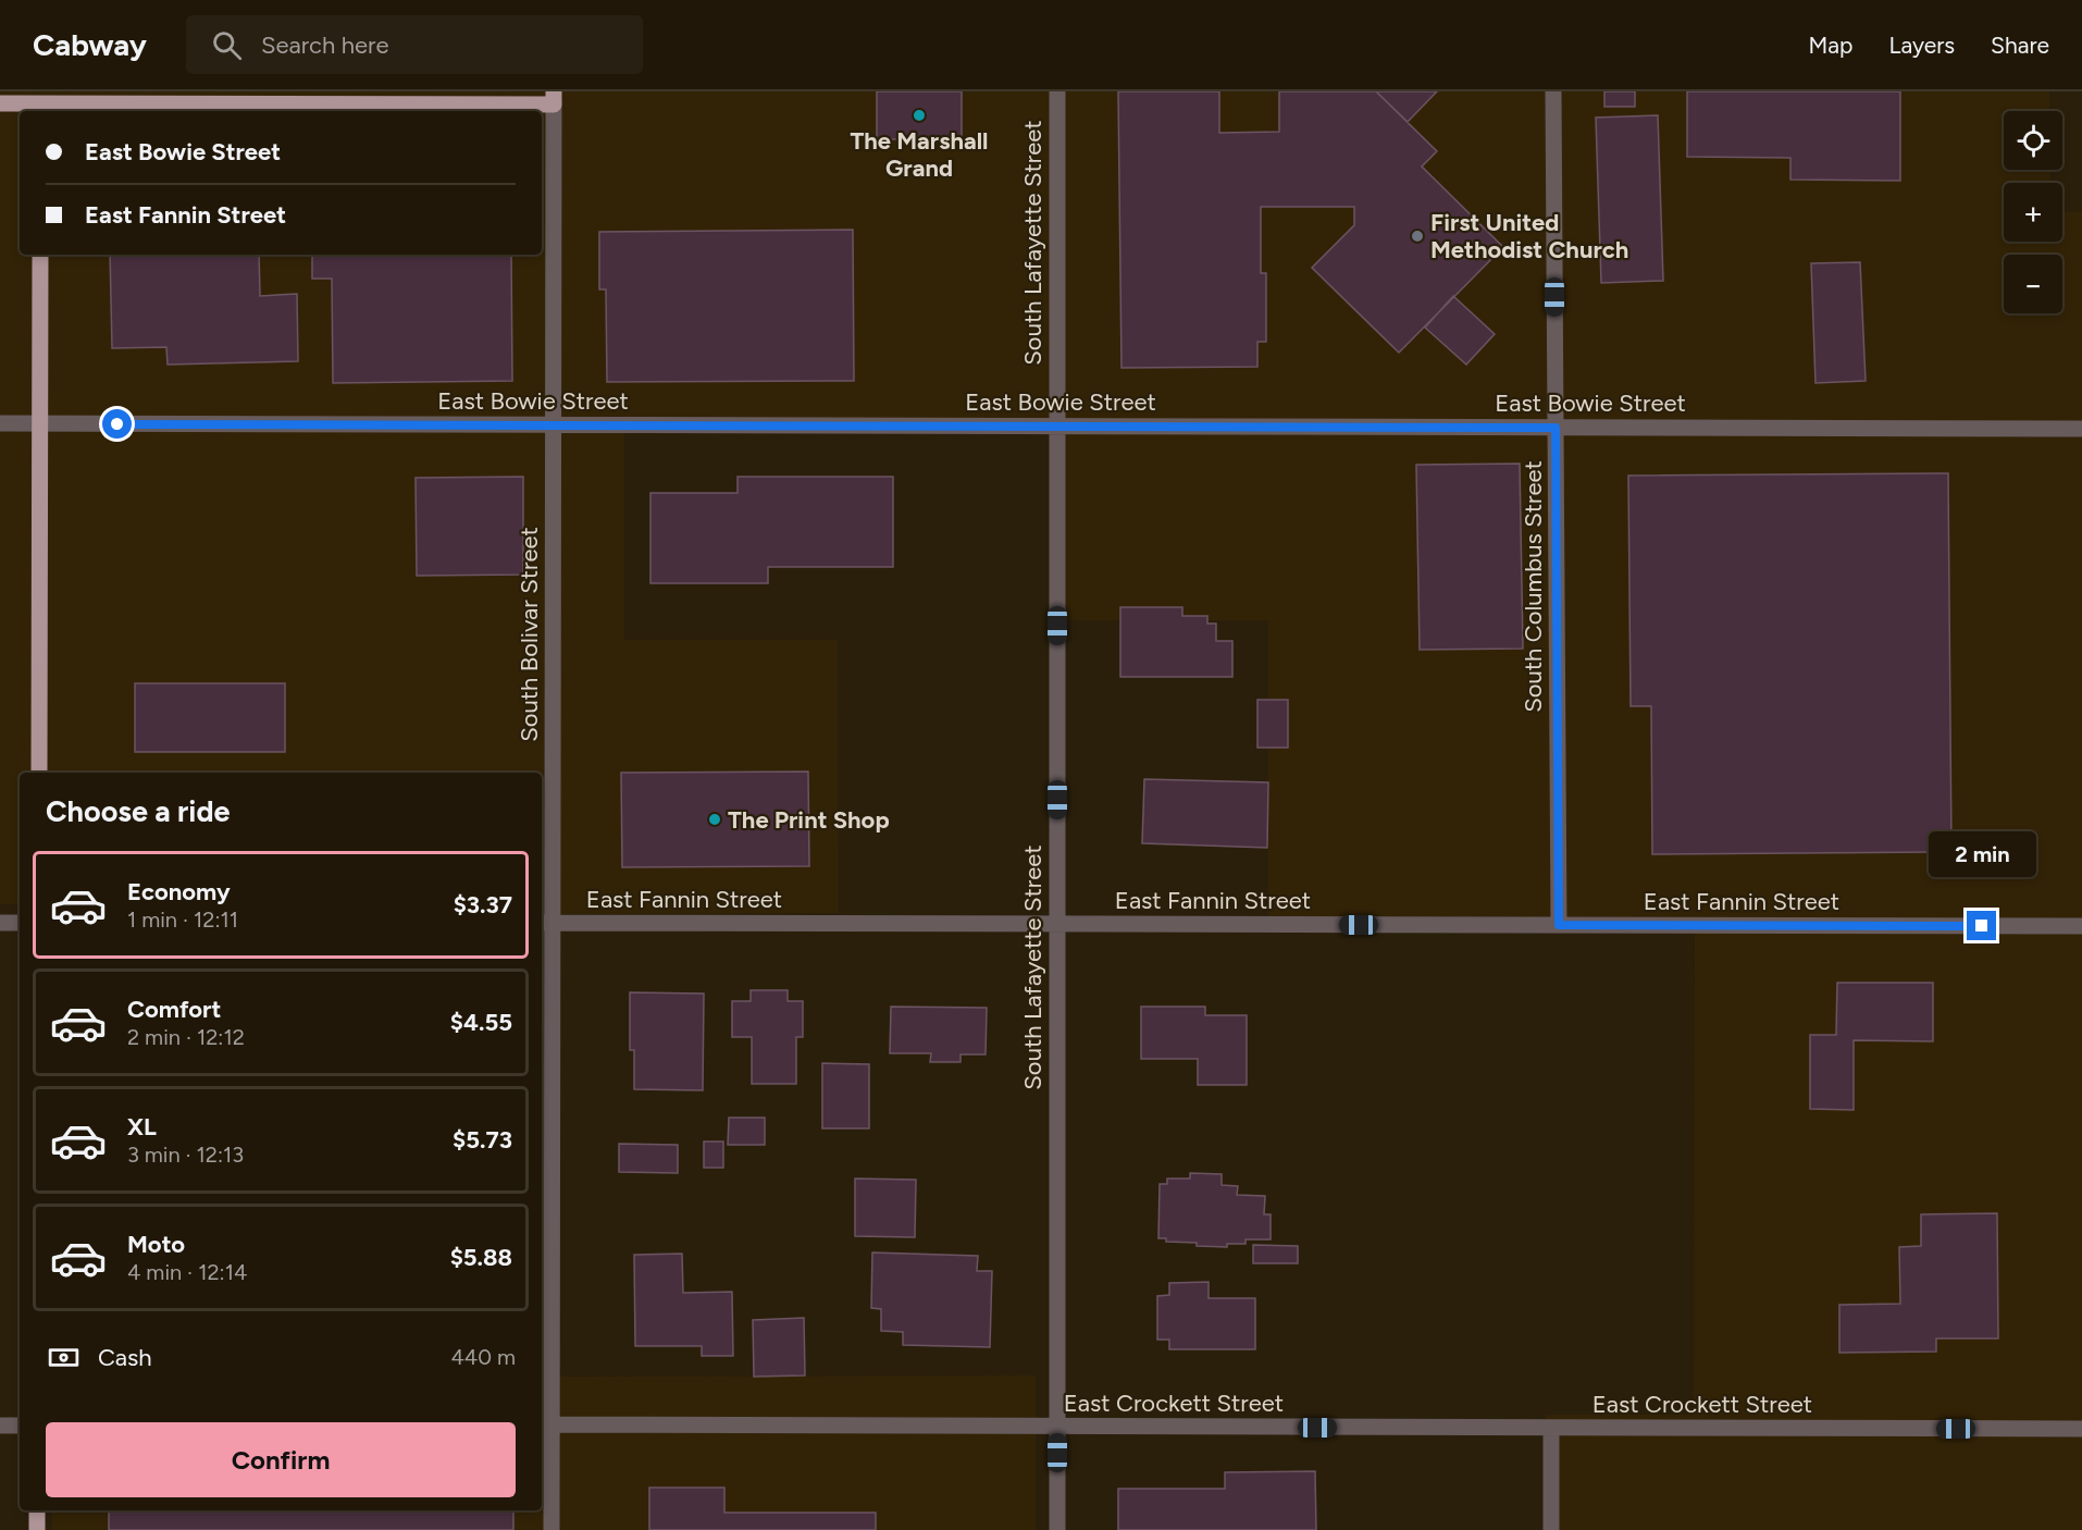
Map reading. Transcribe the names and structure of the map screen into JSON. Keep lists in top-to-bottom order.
{
  "streets": {
    "street": [
      "South Lafayette Street",
      "East Bowie Street",
      "South Columbus Street",
      "South Bolivar Street",
      "East Fannin Street",
      "East Crockett Street"
    ]
  },
  "crossings": [
    ["South Lafayette Street", "East Bowie Street"],
    ["South Lafayette Street", "East Fannin Street"],
    ["South Lafayette Street", "East Crockett Street"],
    ["East Bowie Street", "South Columbus Street"],
    ["East Bowie Street", "South Bolivar Street"],
    ["South Columbus Street", "East Fannin Street"],
    ["South Bolivar Street", "East Fannin Street"],
    ["South Bolivar Street", "East Crockett Street"]
  ],
  "places": ["The Marshall Grand", "First United Methodist Church", "The Print Shop"],
  "page": {
    "header": "Cabway",
    "search": "Search here",
    "nav": ["Map", "Layers", "Share"],
    "map_buttons": ["+", "−"],
    "banner": ["East Bowie Street", "East Fannin Street"],
    "heading": "Choose a ride",
    "bubble": "2 min",
    "list": [
      {
        "name": "Economy",
        "note": "1 min · 12:11",
        "value": "$3.37"
      },
      {
        "name": "Comfort",
        "note": "2 min · 12:12",
        "value": "$4.55"
      },
      {
        "name": "XL",
        "note": "3 min · 12:13",
        "value": "$5.73"
      },
      {
        "name": "Moto",
        "note": "4 min · 12:14",
        "value": "$5.88"
      }
    ],
    "pay": ["Cash", "440 m"],
    "buttons": "Confirm"
  }
}
